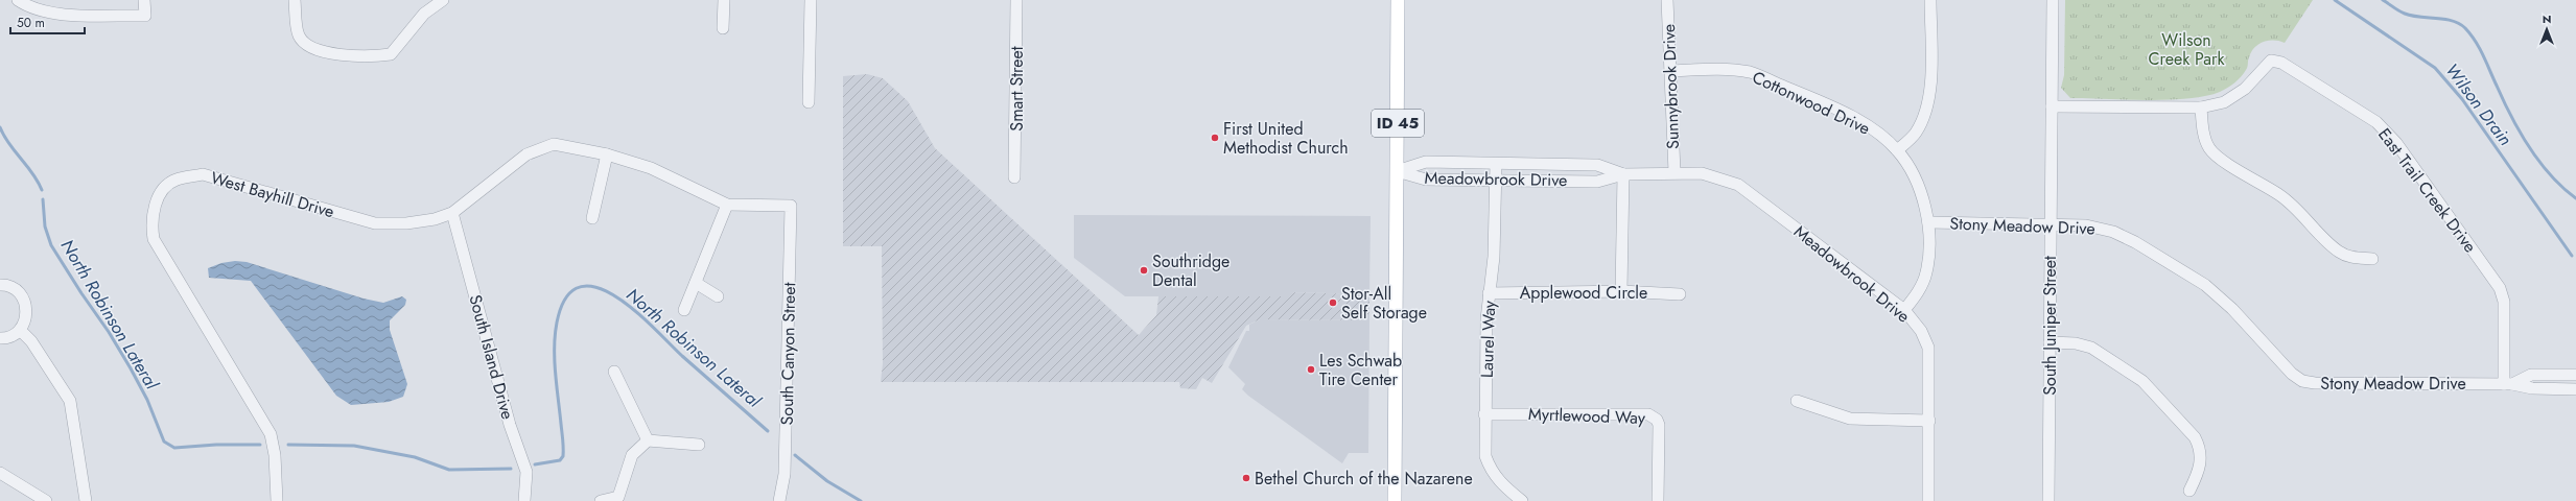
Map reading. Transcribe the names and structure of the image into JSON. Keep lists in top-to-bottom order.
{
  "streets": {
    "main road": ["ID 45"],
    "street": [
      "Sunnybrook Drive",
      "Smart Street",
      "Cottonwood Drive",
      "Meadowbrook Drive",
      "East Trail Creek Drive",
      "West Bayhill Drive",
      "Stony Meadow Drive",
      "Applewood Circle",
      "South Juniper Street",
      "Laurel Way",
      "South Canyon Street",
      "South Island Drive",
      "Myrtlewood Way"
    ]
  },
  "crossings": [
    ["Sunnybrook Drive", "Cottonwood Drive"],
    ["Sunnybrook Drive", "Meadowbrook Drive"],
    ["Cottonwood Drive", "Meadowbrook Drive"],
    ["Cottonwood Drive", "Stony Meadow Drive"],
    ["ID 45", "Meadowbrook Drive"],
    ["Meadowbrook Drive", "Laurel Way"],
    ["East Trail Creek Drive", "Stony Meadow Drive"],
    ["East Trail Creek Drive", "South Juniper Street"],
    ["West Bayhill Drive", "South Canyon Street"],
    ["West Bayhill Drive", "South Island Drive"],
    ["Stony Meadow Drive", "South Juniper Street"],
    ["Applewood Circle", "Laurel Way"],
    ["Laurel Way", "Myrtlewood Way"]
  ],
  "water": ["Wilson Drain", "North Robinson Lateral"],
  "parks": ["Wilson Creek Park"],
  "places": [
    "First United Methodist Church",
    "Southridge Dental",
    "Stor-All Self Storage",
    "Les Schwab Tire Center",
    "Bethel Church of the Nazarene"
  ],
  "scale_bar": "50 m",
  "north": "top"
}
